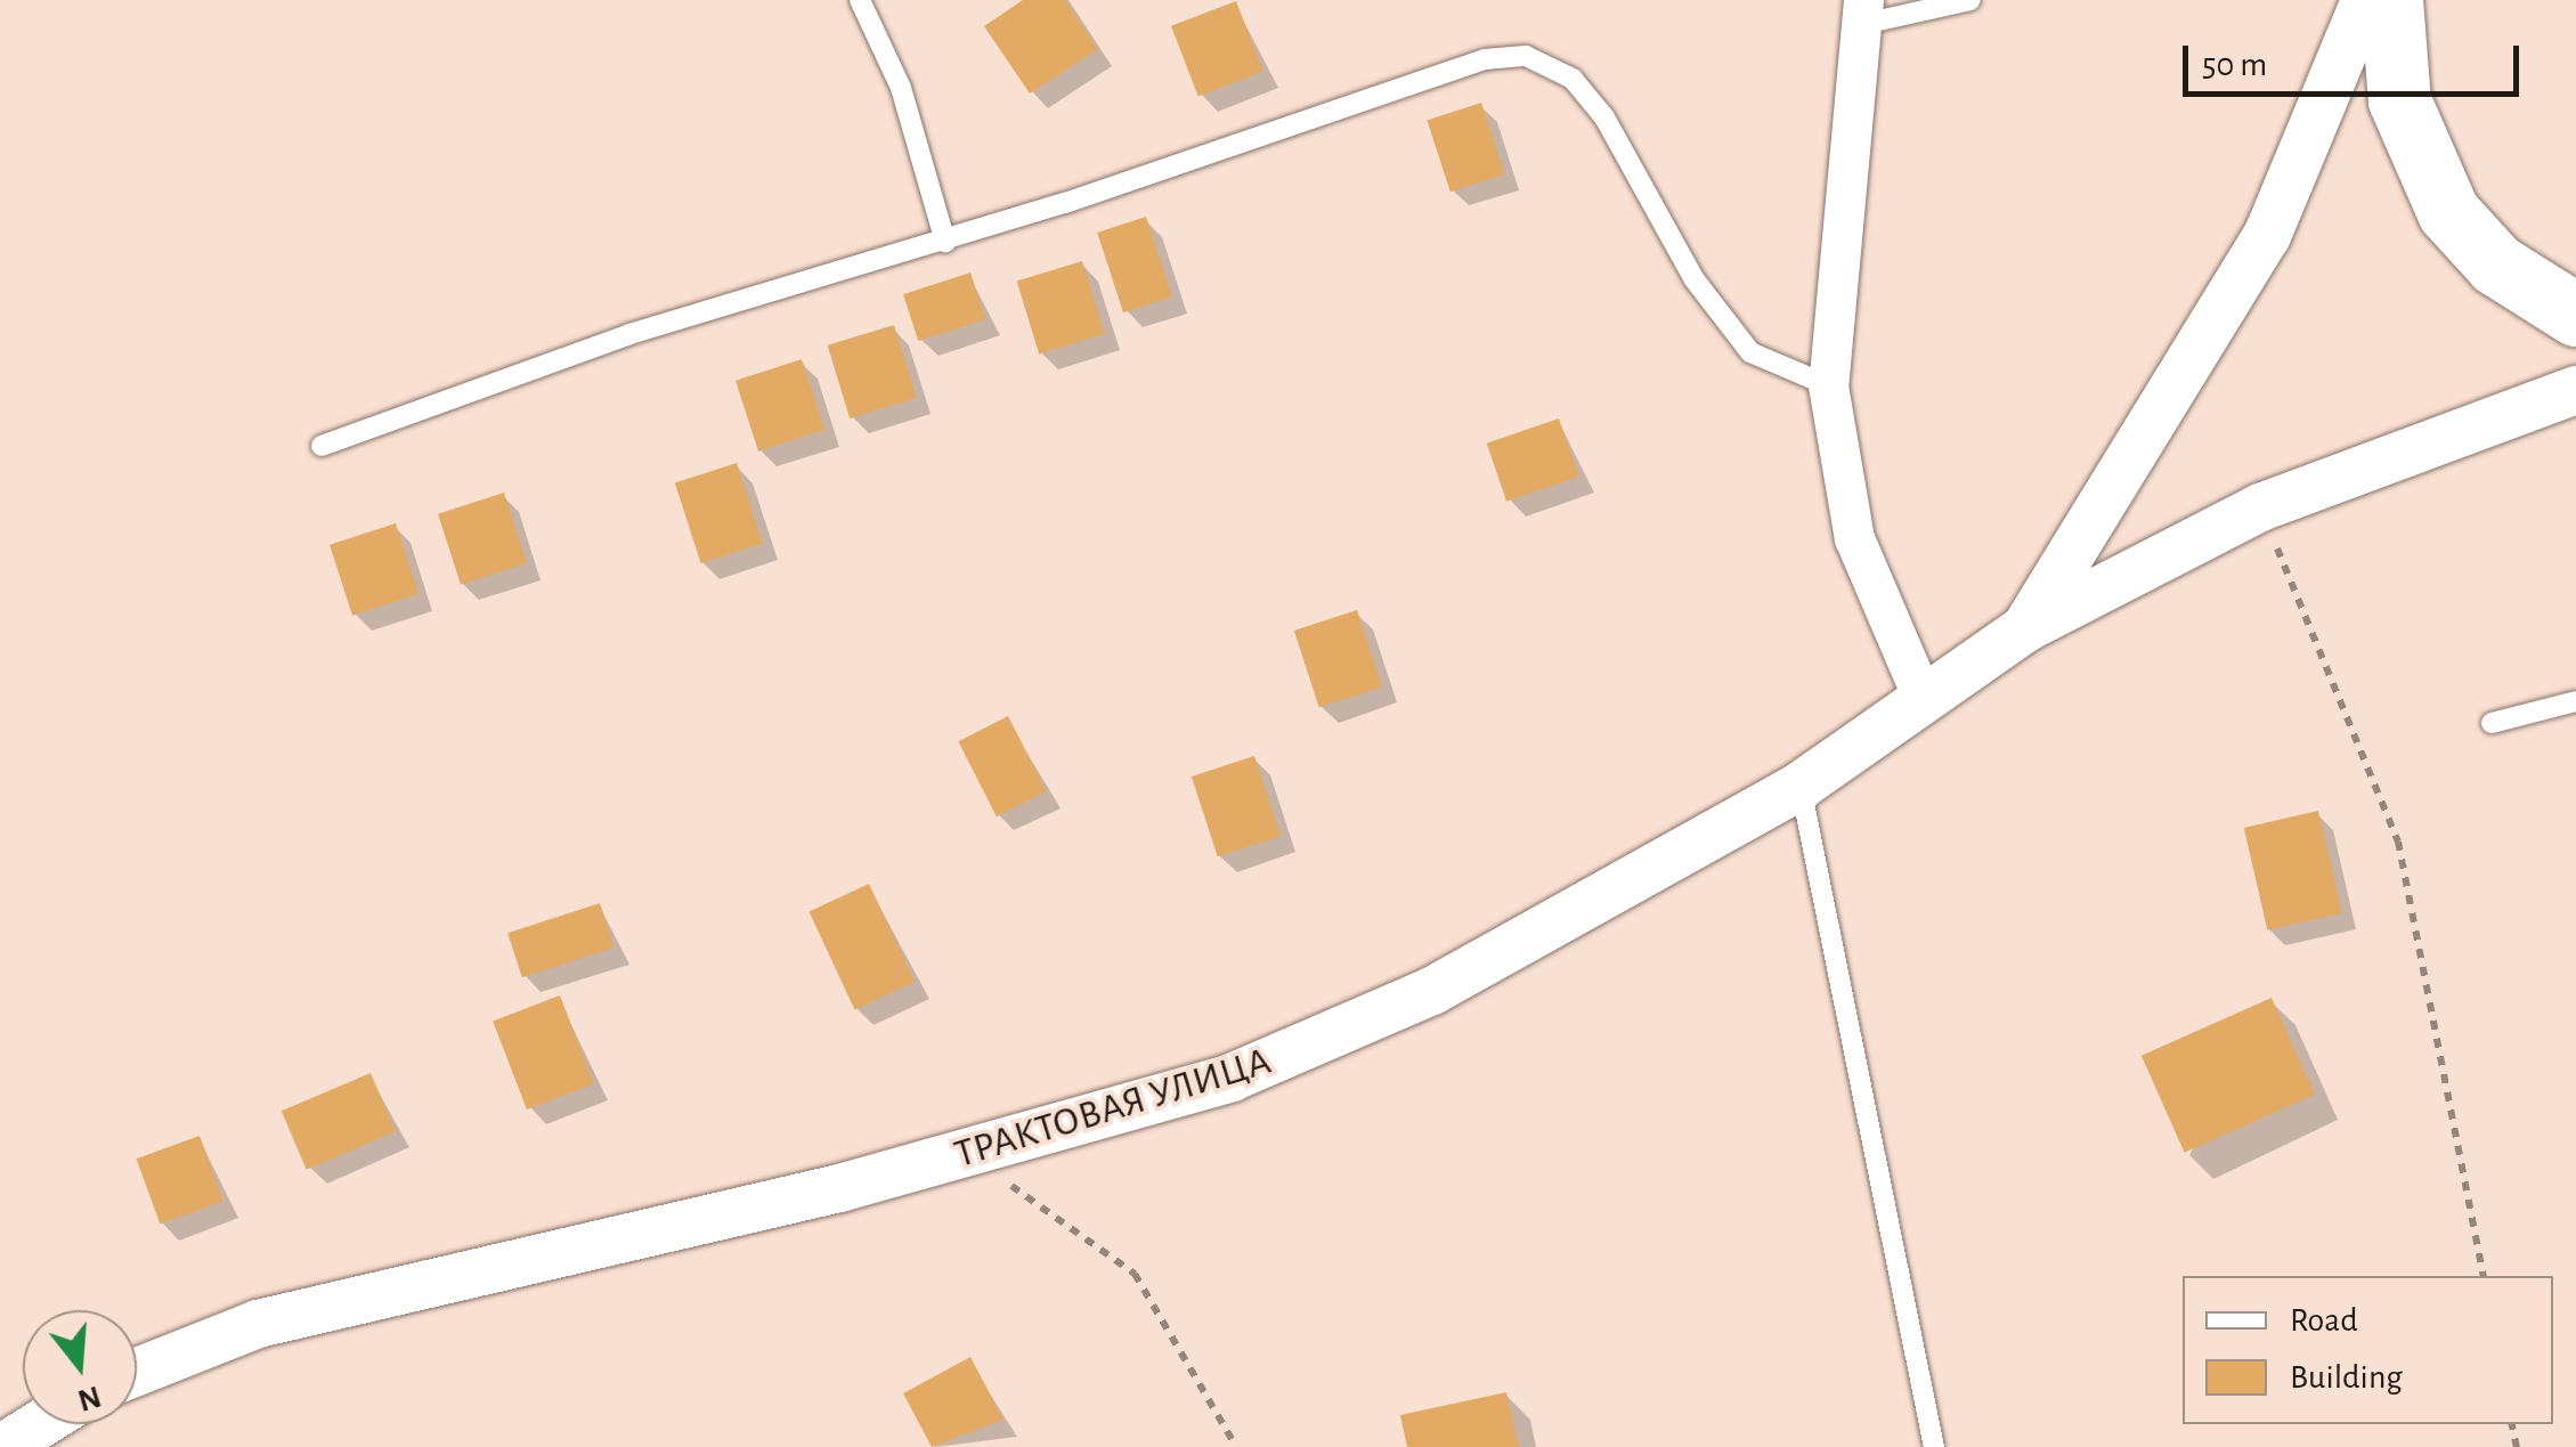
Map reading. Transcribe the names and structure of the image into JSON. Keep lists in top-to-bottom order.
{
  "streets": {
    "street": ["ТРАКТОВАЯ УЛИЦА"]
  },
  "legend": ["Road", "Building"],
  "scale_bar": "50 m",
  "north": "bottom"
}
